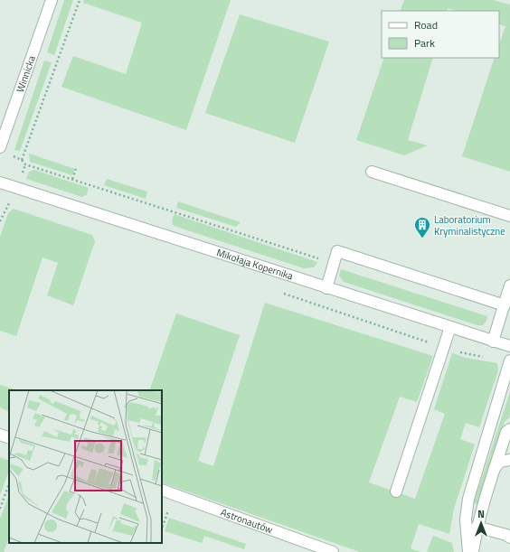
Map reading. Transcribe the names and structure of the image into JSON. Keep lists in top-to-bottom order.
{
  "streets": {
    "street": ["Winnicka", "Mikołaja Kopernika", "Astronautów"]
  },
  "places": {
    "building": ["Laboratorium Kryminalistyczne"]
  },
  "legend": ["Road", "Park"],
  "north": "top"
}
